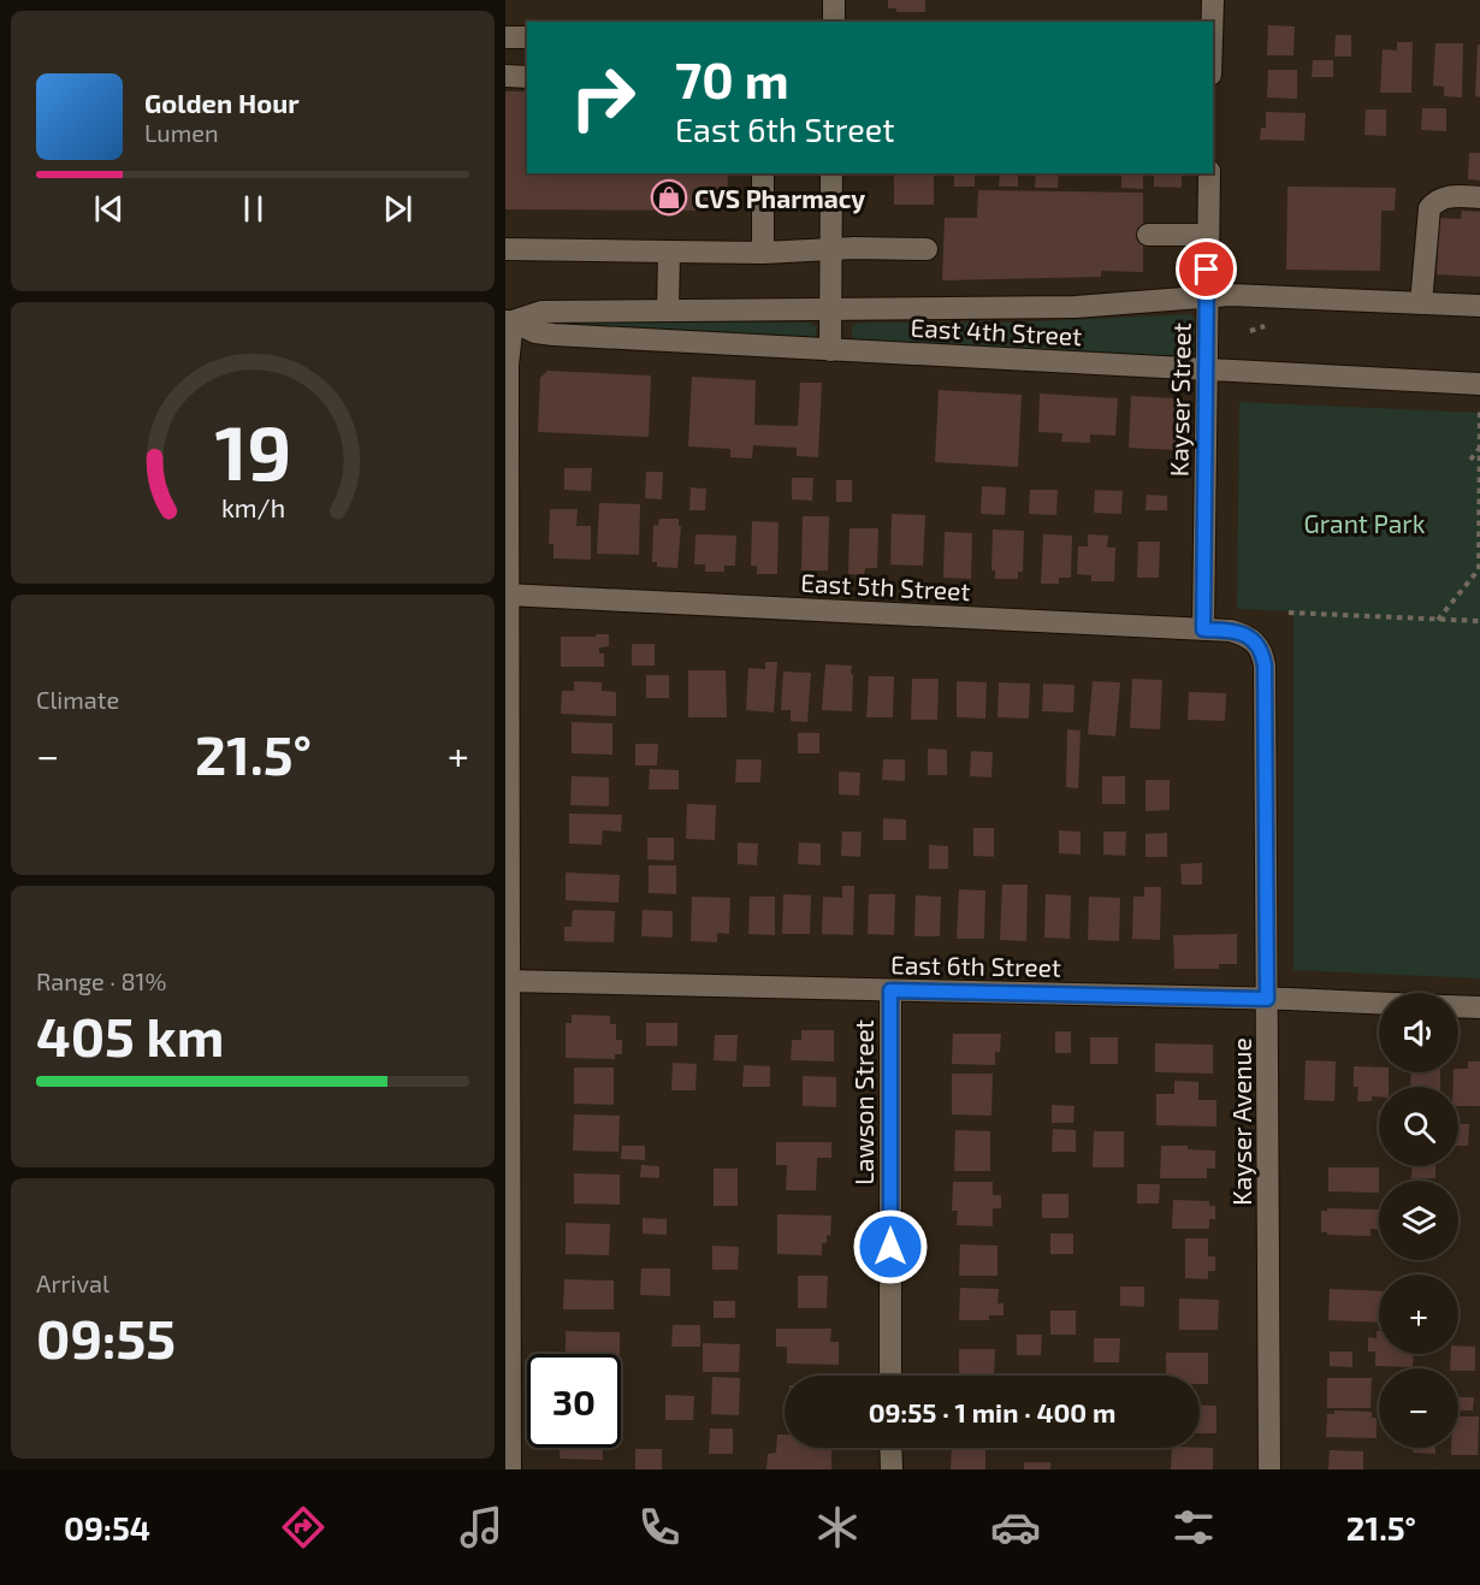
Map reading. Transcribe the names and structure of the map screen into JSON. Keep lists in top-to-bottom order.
{
  "streets": {
    "street": [
      "East 4th Street",
      "Kayser Street",
      "East 5th Street",
      "East 6th Street",
      "Lawson Street",
      "Kayser Avenue"
    ]
  },
  "crossings": [
    ["East 4th Street", "Kayser Street"],
    ["Kayser Street", "East 5th Street"],
    ["East 5th Street", "Kayser Avenue"],
    ["East 6th Street", "Lawson Street"],
    ["East 6th Street", "Kayser Avenue"]
  ],
  "parks": ["Grant Park"],
  "places": {
    "shop": ["CVS Pharmacy"]
  },
  "page": {
    "turn": ["70 m", "East 6th Street"],
    "song": ["Golden Hour", "Lumen"],
    "tile": [
      "Climate",
      ["Range · 81%", "405 km"],
      ["Arrival", "09:55"]
    ],
    "heat": ["−", "21.5°", "+"],
    "map_buttons": ["+", "−"],
    "limit": "30",
    "trip": "09:55 · 1 min · 400 m",
    "tabs": ["09:54", "21.5°"],
    "gauge": ["19", "km/h"]
  }
}
